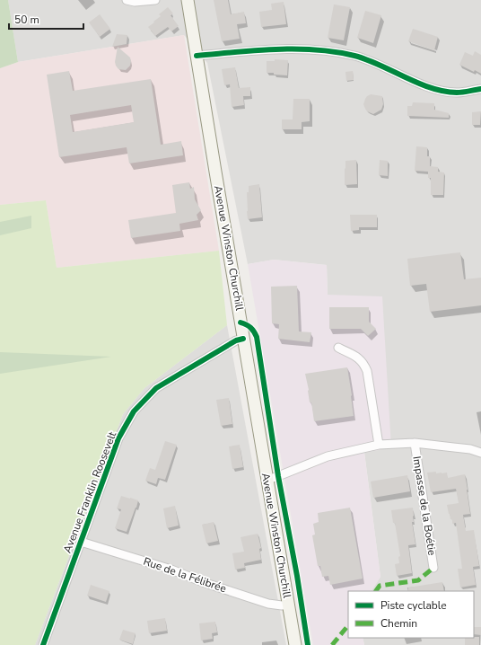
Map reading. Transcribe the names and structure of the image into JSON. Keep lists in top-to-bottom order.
{
  "streets": {
    "main road": ["Avenue Winston Churchill"],
    "street": ["Avenue Franklin Roosevelt", "Impasse de la Boétie", "Rue de la Félibrée"]
  },
  "crossings": [
    ["Avenue Winston Churchill", "Avenue Franklin Roosevelt"],
    ["Avenue Winston Churchill", "Rue de la Félibrée"],
    ["Avenue Franklin Roosevelt", "Rue de la Félibrée"]
  ],
  "legend": ["Piste cyclable", "Chemin"],
  "scale_bar": "50 m"
}
